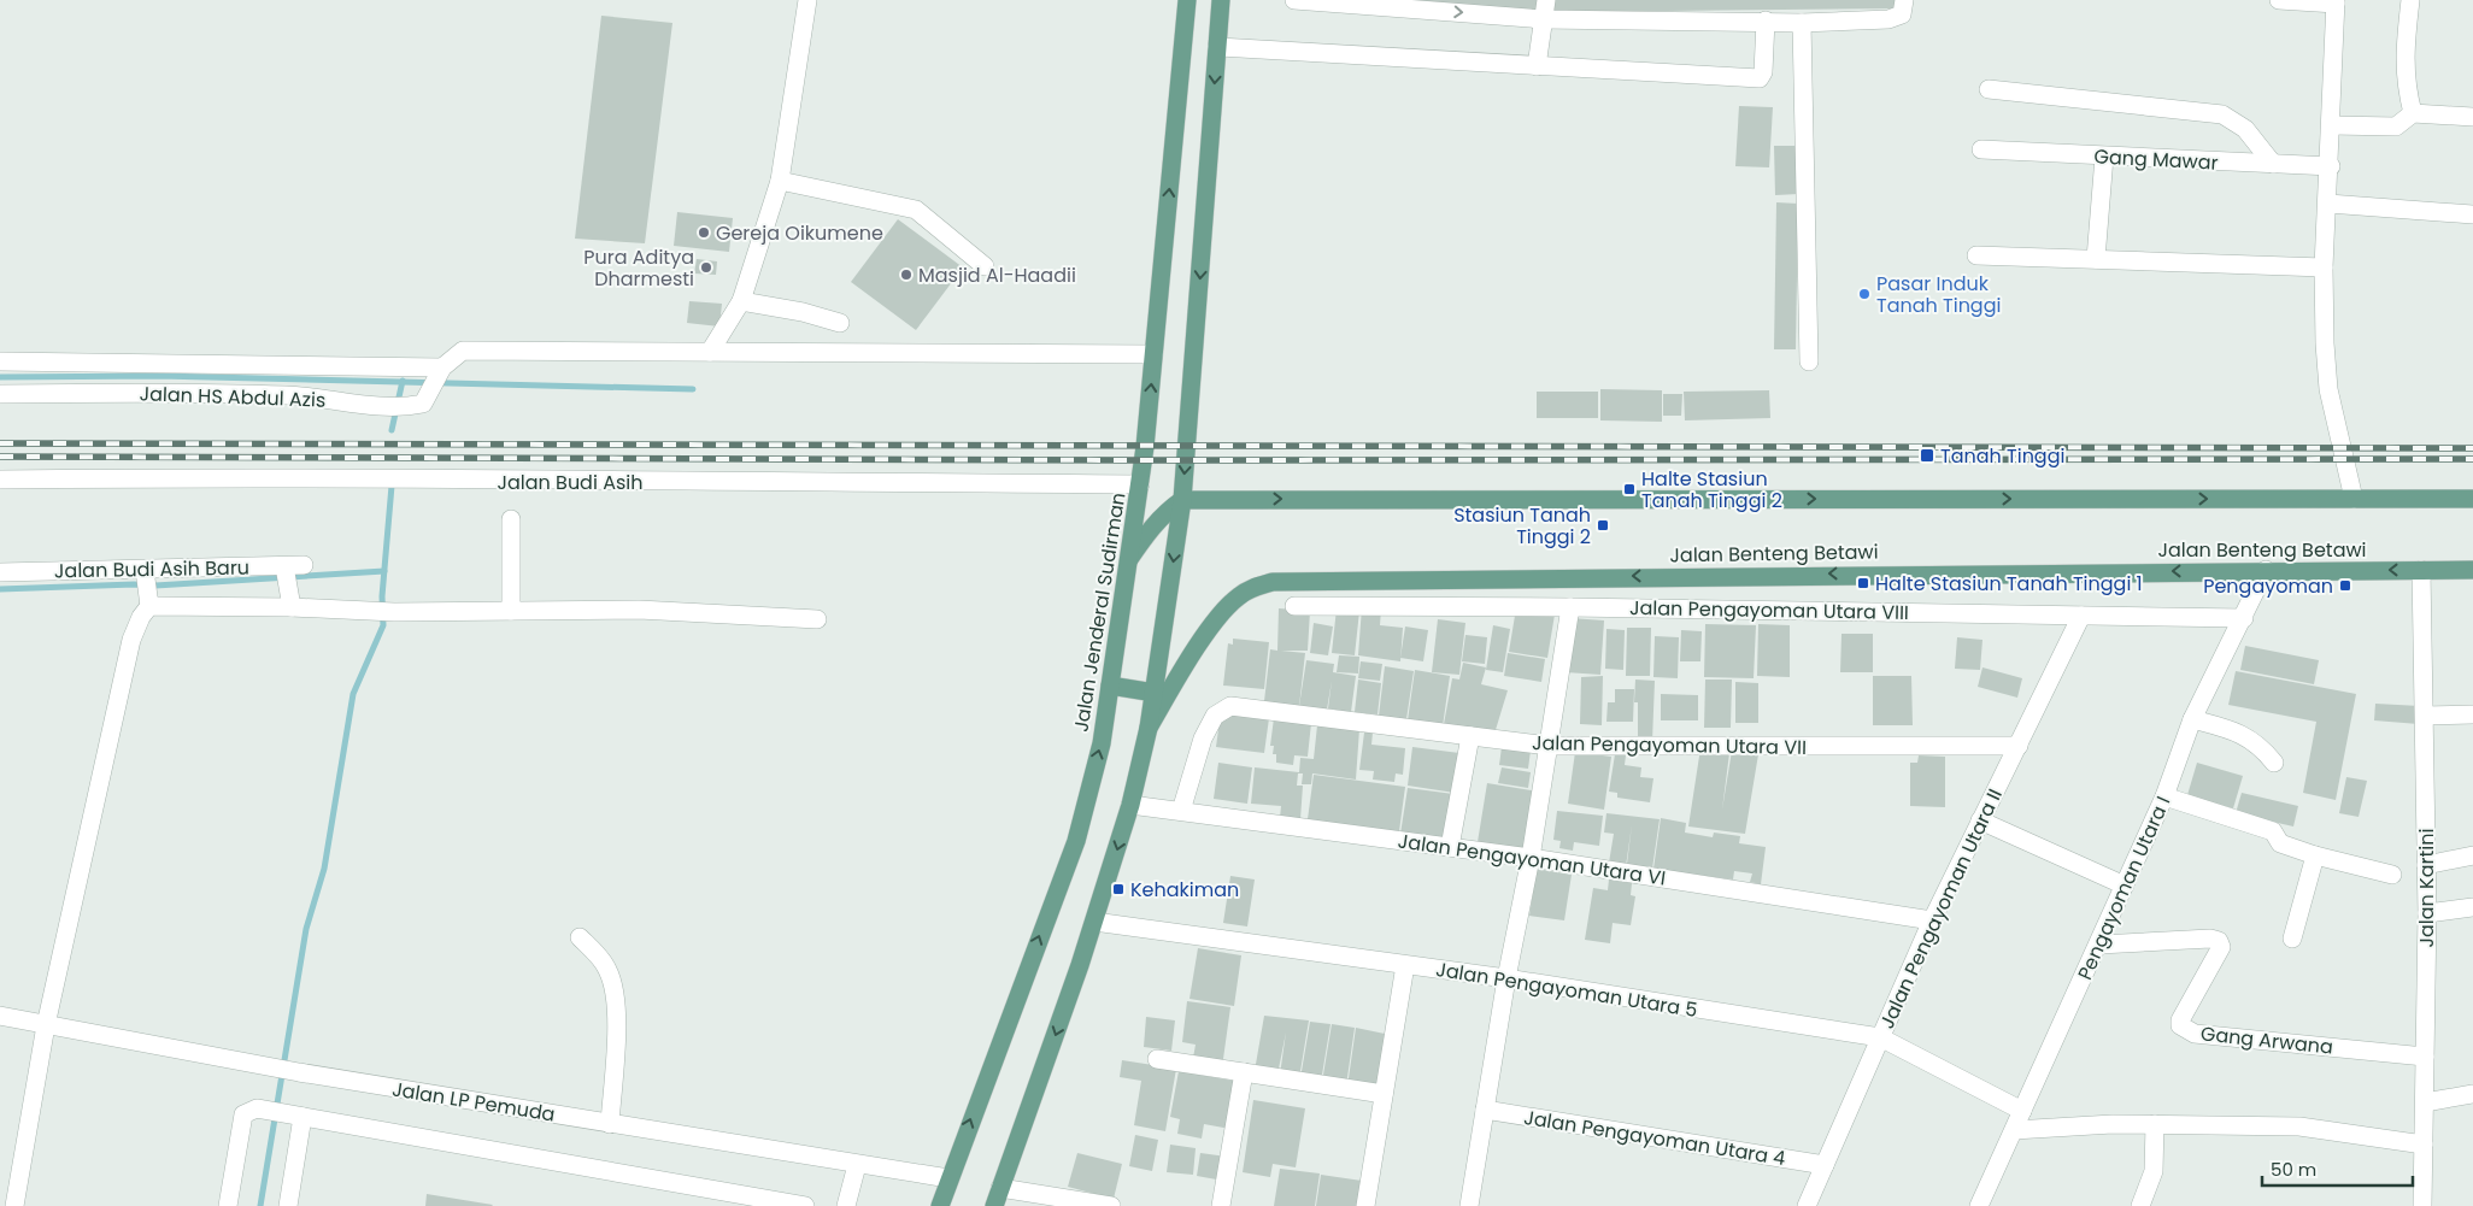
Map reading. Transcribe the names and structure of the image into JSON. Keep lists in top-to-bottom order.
{
  "streets": {
    "main road": ["Jalan Benteng Betawi", "Jalan Jenderal Sudirman"],
    "street": [
      "Gang Mawar",
      "Jalan HS Abdul Azis",
      "Jalan Budi Asih",
      "Jalan Budi Asih Baru",
      "Jalan Pengayoman Utara VIII",
      "Jalan Pengayoman Utara VII",
      "Jalan Pengayoman Utara VI",
      "Pengayoman Utara I",
      "Jalan Kartini",
      "Jalan Pengayoman Utara II",
      "Jalan Pengayoman Utara 5",
      "Gang Arwana",
      "Jalan LP Pemuda",
      "Jalan Pengayoman Utara 4"
    ]
  },
  "crossings": [
    ["Jalan Budi Asih", "Jalan Jenderal Sudirman"],
    ["Jalan Benteng Betawi", "Pengayoman Utara I"],
    ["Jalan Benteng Betawi", "Jalan Kartini"],
    ["Jalan Pengayoman Utara VIII", "Pengayoman Utara I"],
    ["Jalan Pengayoman Utara VIII", "Jalan Pengayoman Utara II"],
    ["Jalan Jenderal Sudirman", "Jalan LP Pemuda"],
    ["Jalan Pengayoman Utara VII", "Jalan Pengayoman Utara VI"],
    ["Jalan Pengayoman Utara VII", "Jalan Pengayoman Utara II"],
    ["Jalan Pengayoman Utara VI", "Jalan Pengayoman Utara II"],
    ["Pengayoman Utara I", "Jalan Pengayoman Utara 5"],
    ["Pengayoman Utara I", "Gang Arwana"],
    ["Jalan Kartini", "Gang Arwana"],
    ["Jalan Pengayoman Utara II", "Jalan Pengayoman Utara 5"],
    ["Jalan Pengayoman Utara II", "Jalan Pengayoman Utara 4"]
  ],
  "places": {
    "other": [
      "Gereja Oikumene",
      "Pura Aditya Dharmesti",
      "Masjid Al-Haadii",
      "Pasar Induk Tanah Tinggi"
    ],
    "transit": [
      "Tanah Tinggi",
      "Halte Stasiun Tanah Tinggi 2",
      "Stasiun Tanah Tinggi 2",
      "Halte Stasiun Tanah Tinggi 1",
      "Pengayoman",
      "Kehakiman"
    ]
  },
  "scale_bar": "50 m"
}
